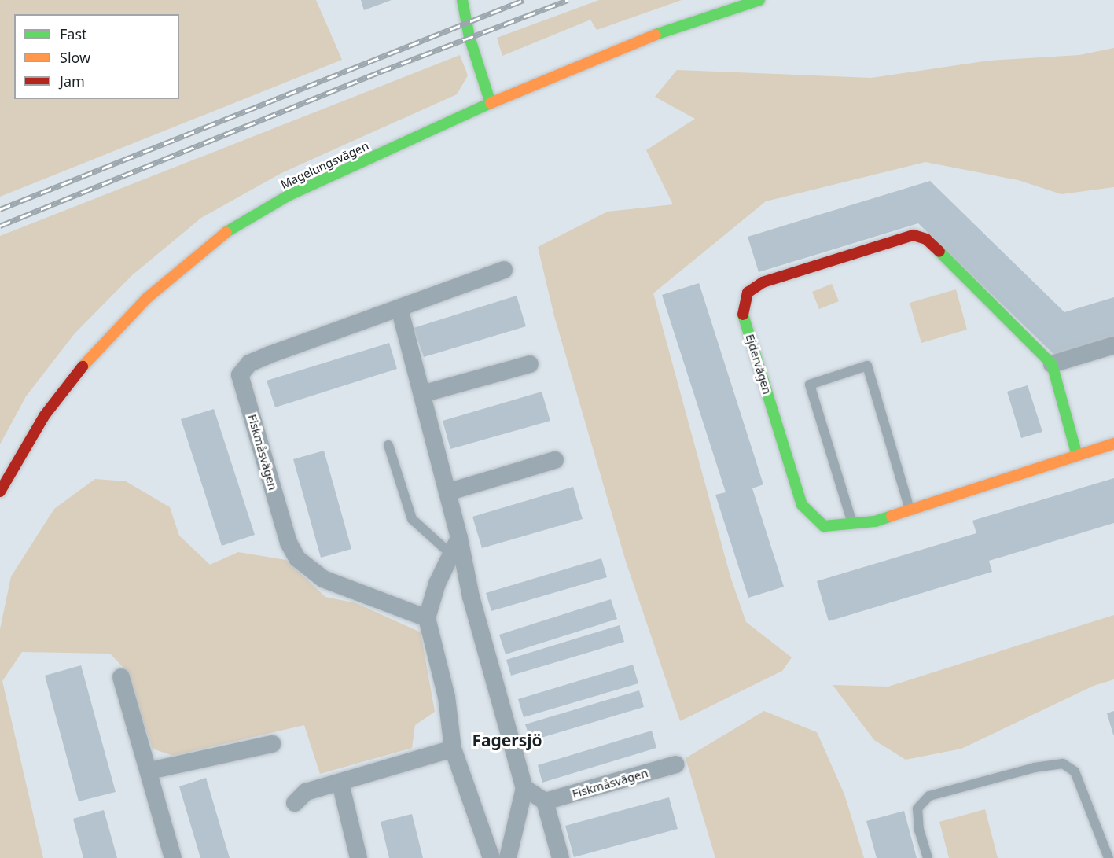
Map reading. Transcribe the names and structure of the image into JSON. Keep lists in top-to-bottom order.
{
  "streets": {
    "street": ["Magelungsvägen", "Ejdervägen", "Fiskmåsvägen"]
  },
  "districts": ["Fagersjö"],
  "legend": ["Fast", "Slow", "Jam"]
}
